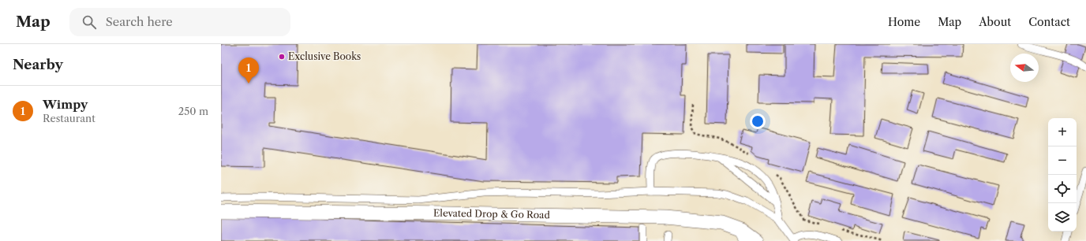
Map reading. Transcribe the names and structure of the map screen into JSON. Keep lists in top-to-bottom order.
{
  "streets": {
    "street": ["Elevated Drop & Go Road"]
  },
  "places": ["Exclusive Books"],
  "north": "left",
  "page": {
    "header": "Map",
    "search": "Search here",
    "nav": [
      "Home",
      "Map",
      "About",
      "Contact"
    ],
    "heading": "Nearby",
    "pins": "1",
    "list": [
      {
        "mark": "1",
        "name": "Wimpy",
        "note": "Restaurant",
        "value": "250 m"
      }
    ],
    "map_buttons": ["+", "−"]
  }
}
